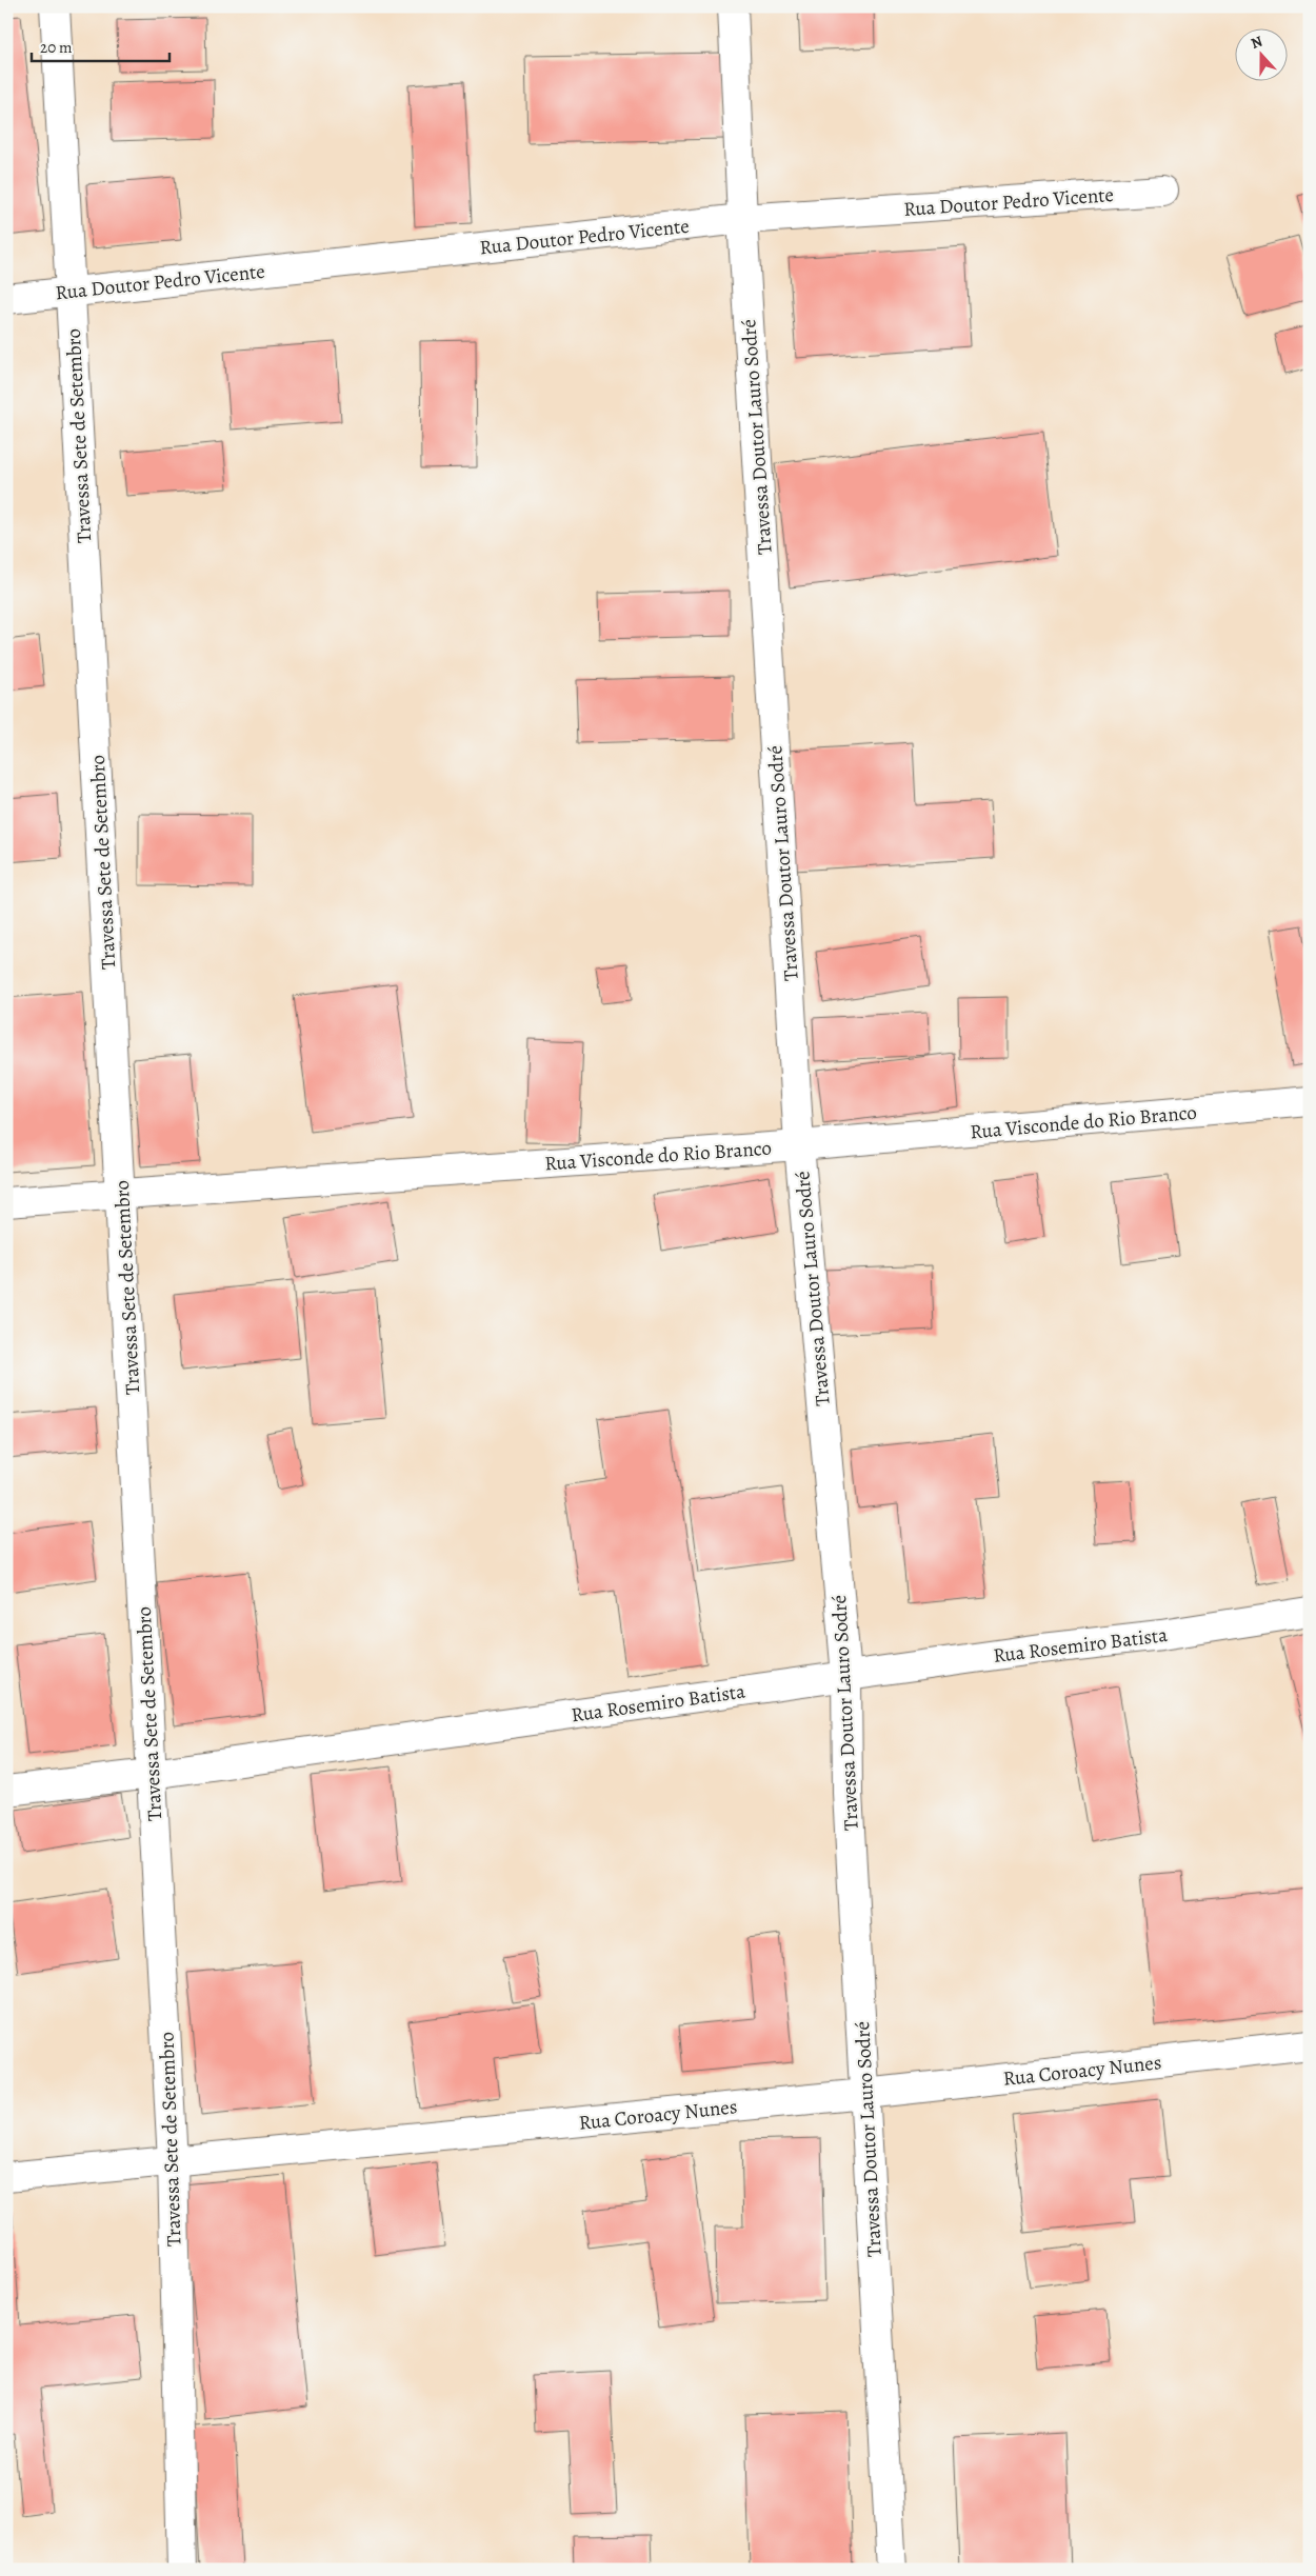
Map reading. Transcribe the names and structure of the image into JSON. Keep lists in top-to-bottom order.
{
  "streets": {
    "street": [
      "Rua Doutor Pedro Vicente",
      "Travessa Sete de Setembro",
      "Travessa Doutor Lauro Sodré",
      "Rua Visconde do Rio Branco",
      "Rua Rosemiro Batista",
      "Rua Coroacy Nunes"
    ]
  },
  "crossings": [
    ["Rua Doutor Pedro Vicente", "Travessa Sete de Setembro"],
    ["Rua Doutor Pedro Vicente", "Travessa Doutor Lauro Sodré"],
    ["Travessa Sete de Setembro", "Rua Visconde do Rio Branco"],
    ["Travessa Sete de Setembro", "Rua Rosemiro Batista"],
    ["Travessa Sete de Setembro", "Rua Coroacy Nunes"],
    ["Travessa Doutor Lauro Sodré", "Rua Visconde do Rio Branco"],
    ["Travessa Doutor Lauro Sodré", "Rua Rosemiro Batista"],
    ["Travessa Doutor Lauro Sodré", "Rua Coroacy Nunes"]
  ],
  "scale_bar": "20 m",
  "north": "top"
}
